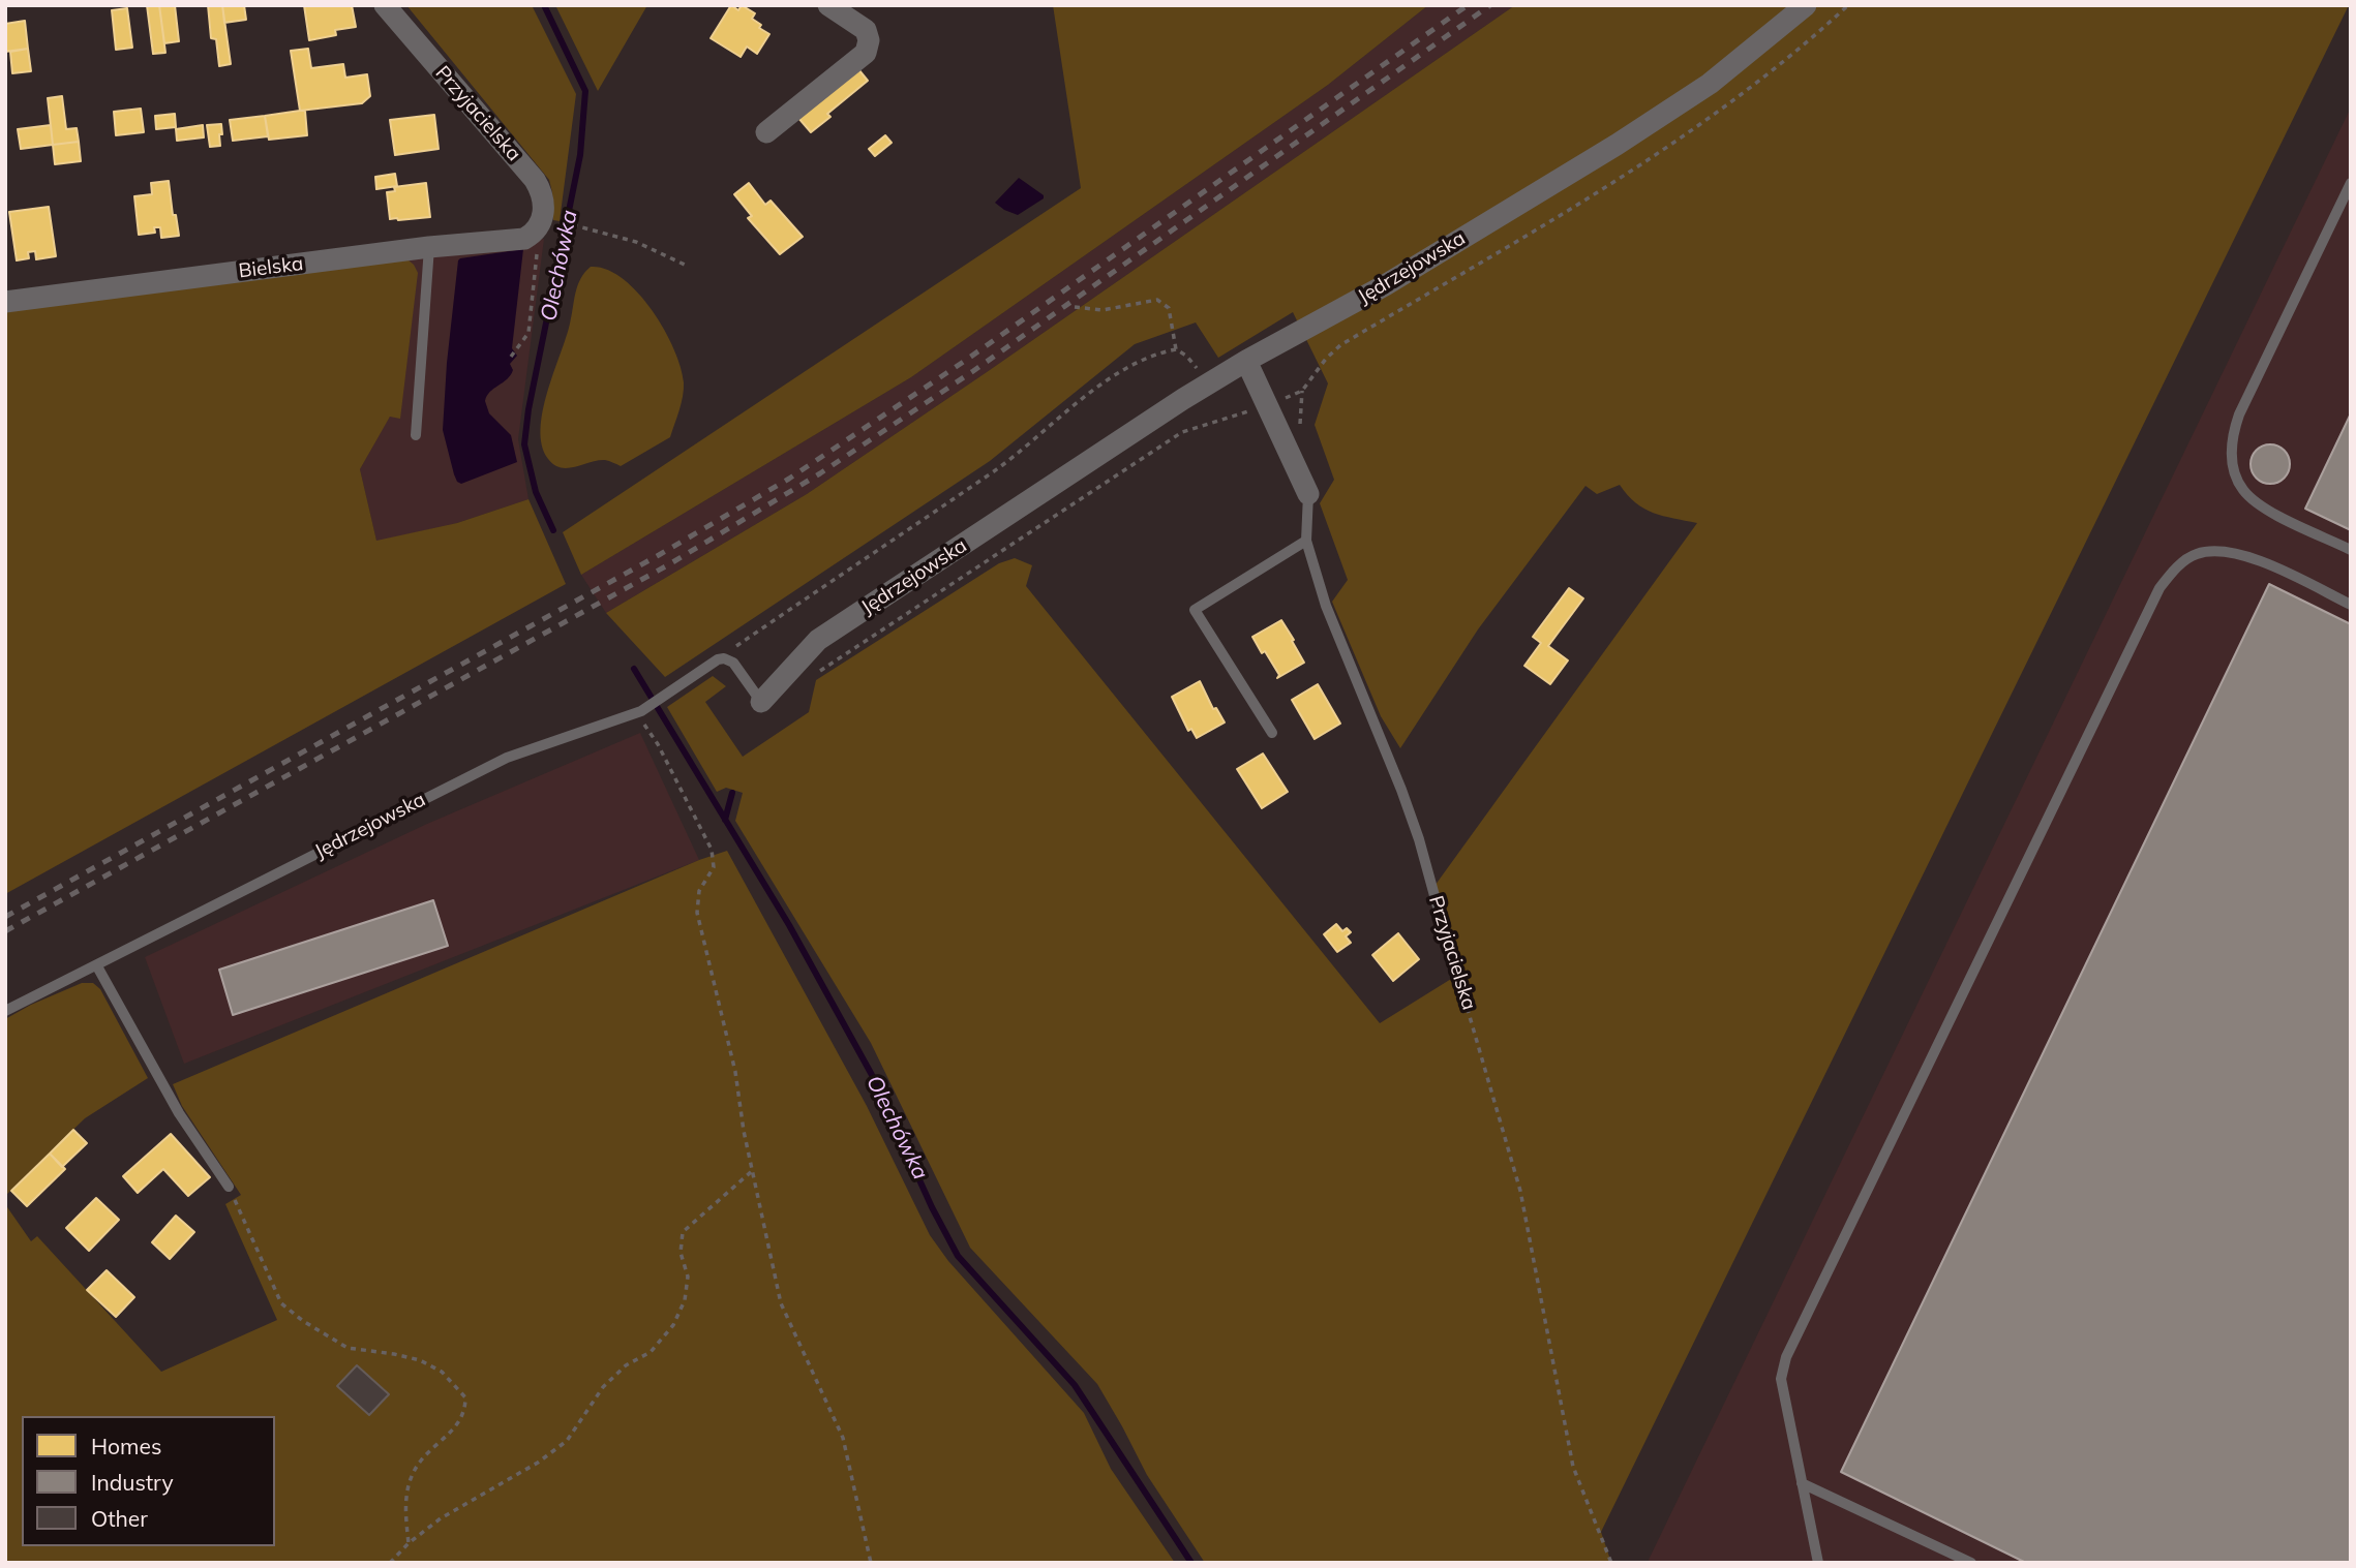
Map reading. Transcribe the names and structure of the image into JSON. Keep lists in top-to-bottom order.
{
  "streets": {
    "street": ["Przyjacielska", "Bielska", "Jędrzejowska"]
  },
  "crossings": [
    ["Przyjacielska", "Bielska"],
    ["Przyjacielska", "Jędrzejowska"]
  ],
  "water": ["Olechówka"],
  "legend": ["Homes", "Industry", "Other"]
}
